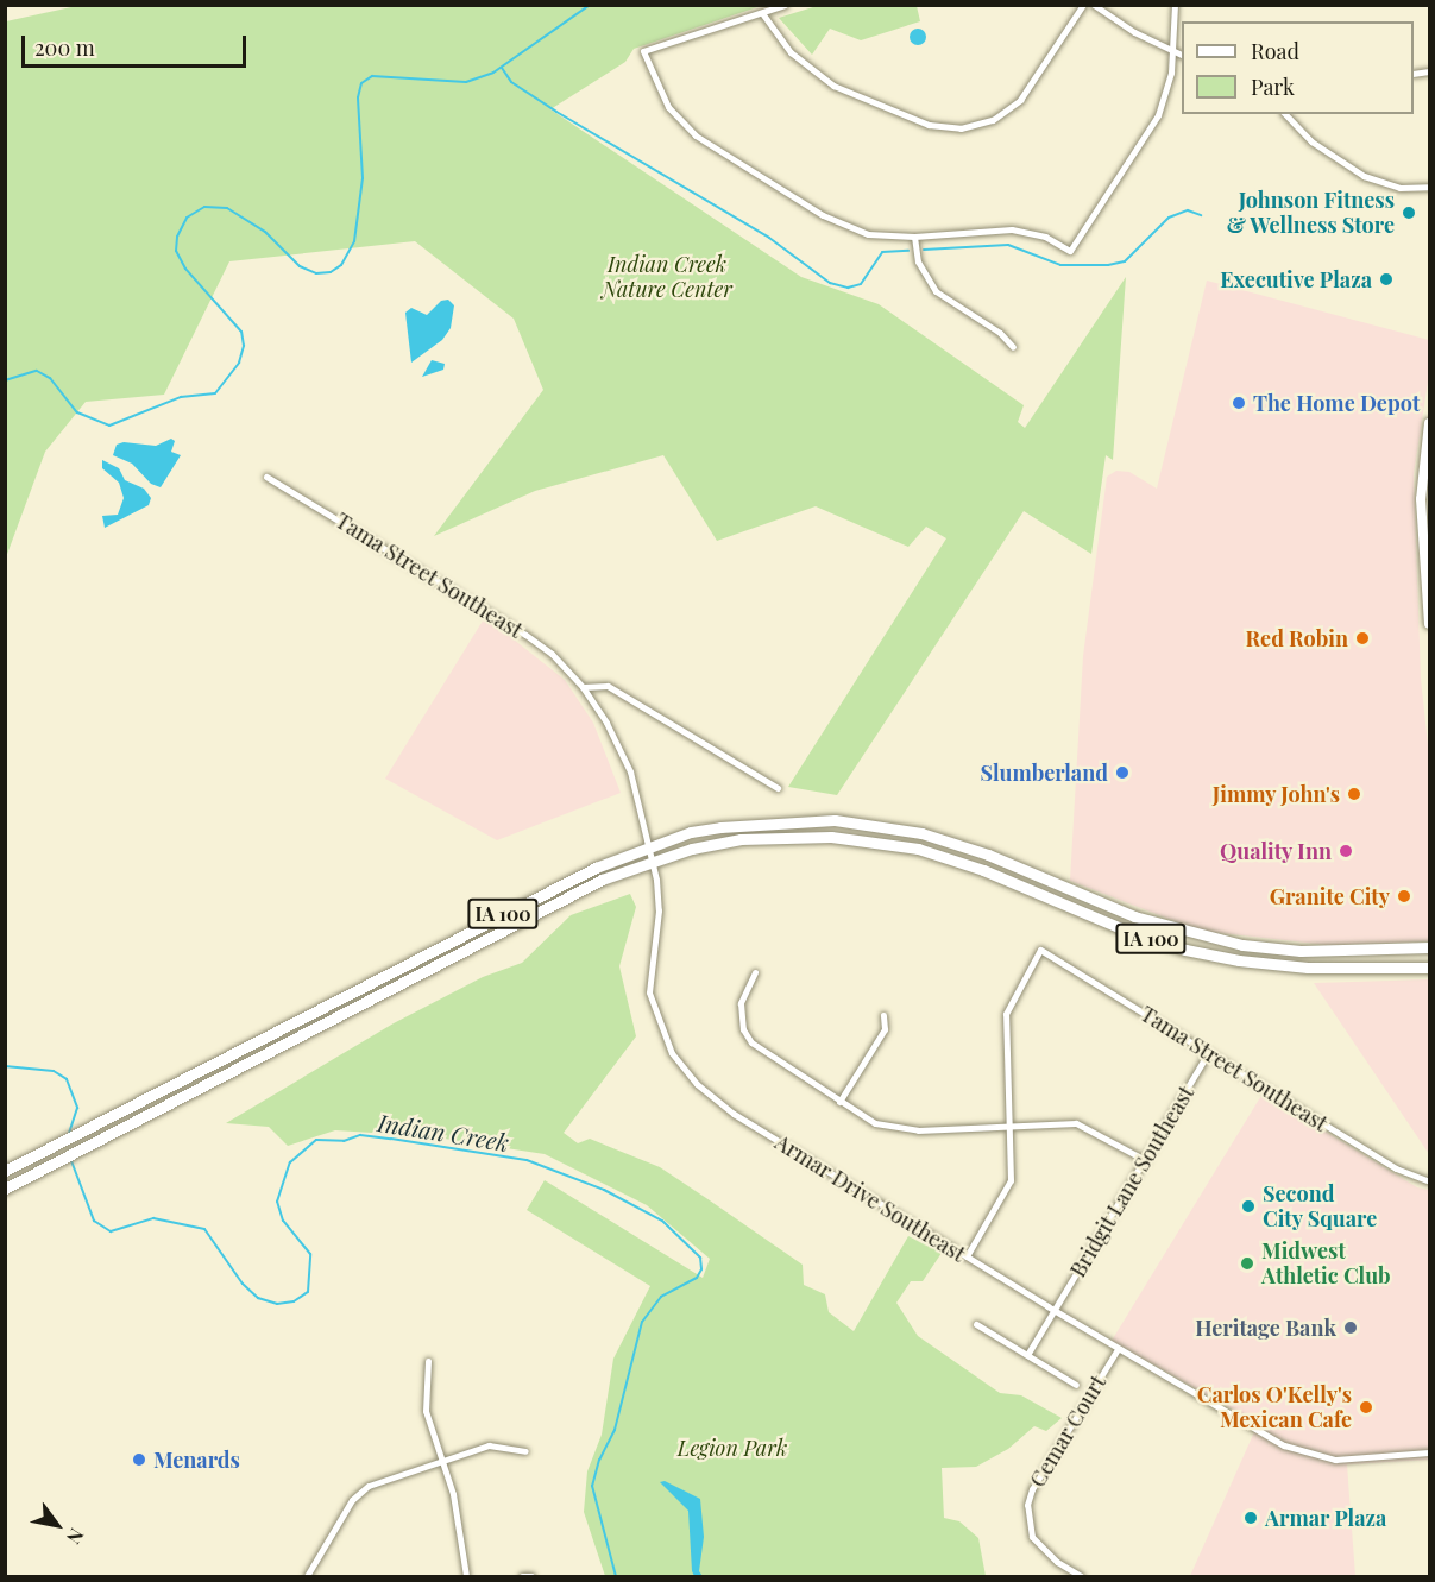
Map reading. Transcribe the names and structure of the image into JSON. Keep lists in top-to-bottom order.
{
  "streets": {
    "highway": ["IA 100"],
    "street": [
      "Tama Street Southeast",
      "Bridgit Lane Southeast",
      "Armar Drive Southeast",
      "Cemar Court"
    ]
  },
  "crossings": [
    ["Tama Street Southeast", "IA 100"],
    ["Tama Street Southeast", "Bridgit Lane Southeast"],
    ["Tama Street Southeast", "Armar Drive Southeast"],
    ["IA 100", "Armar Drive Southeast"],
    ["Bridgit Lane Southeast", "Armar Drive Southeast"],
    ["Armar Drive Southeast", "Cemar Court"]
  ],
  "water": ["Indian Creek"],
  "parks": ["Indian Creek Nature Center", "Legion Park"],
  "places": [
    "Johnson Fitness & Wellness Store",
    "Executive Plaza",
    "The Home Depot",
    "Red Robin",
    "Slumberland",
    "Jimmy John's",
    "Quality Inn",
    "Granite City",
    "Second City Square",
    "Midwest Athletic Club",
    "Heritage Bank",
    "Carlos O'Kelly's Mexican Cafe",
    "Menards",
    "Armar Plaza"
  ],
  "legend": ["Road", "Park"],
  "scale_bar": "200 m",
  "north": "bottom right"
}
